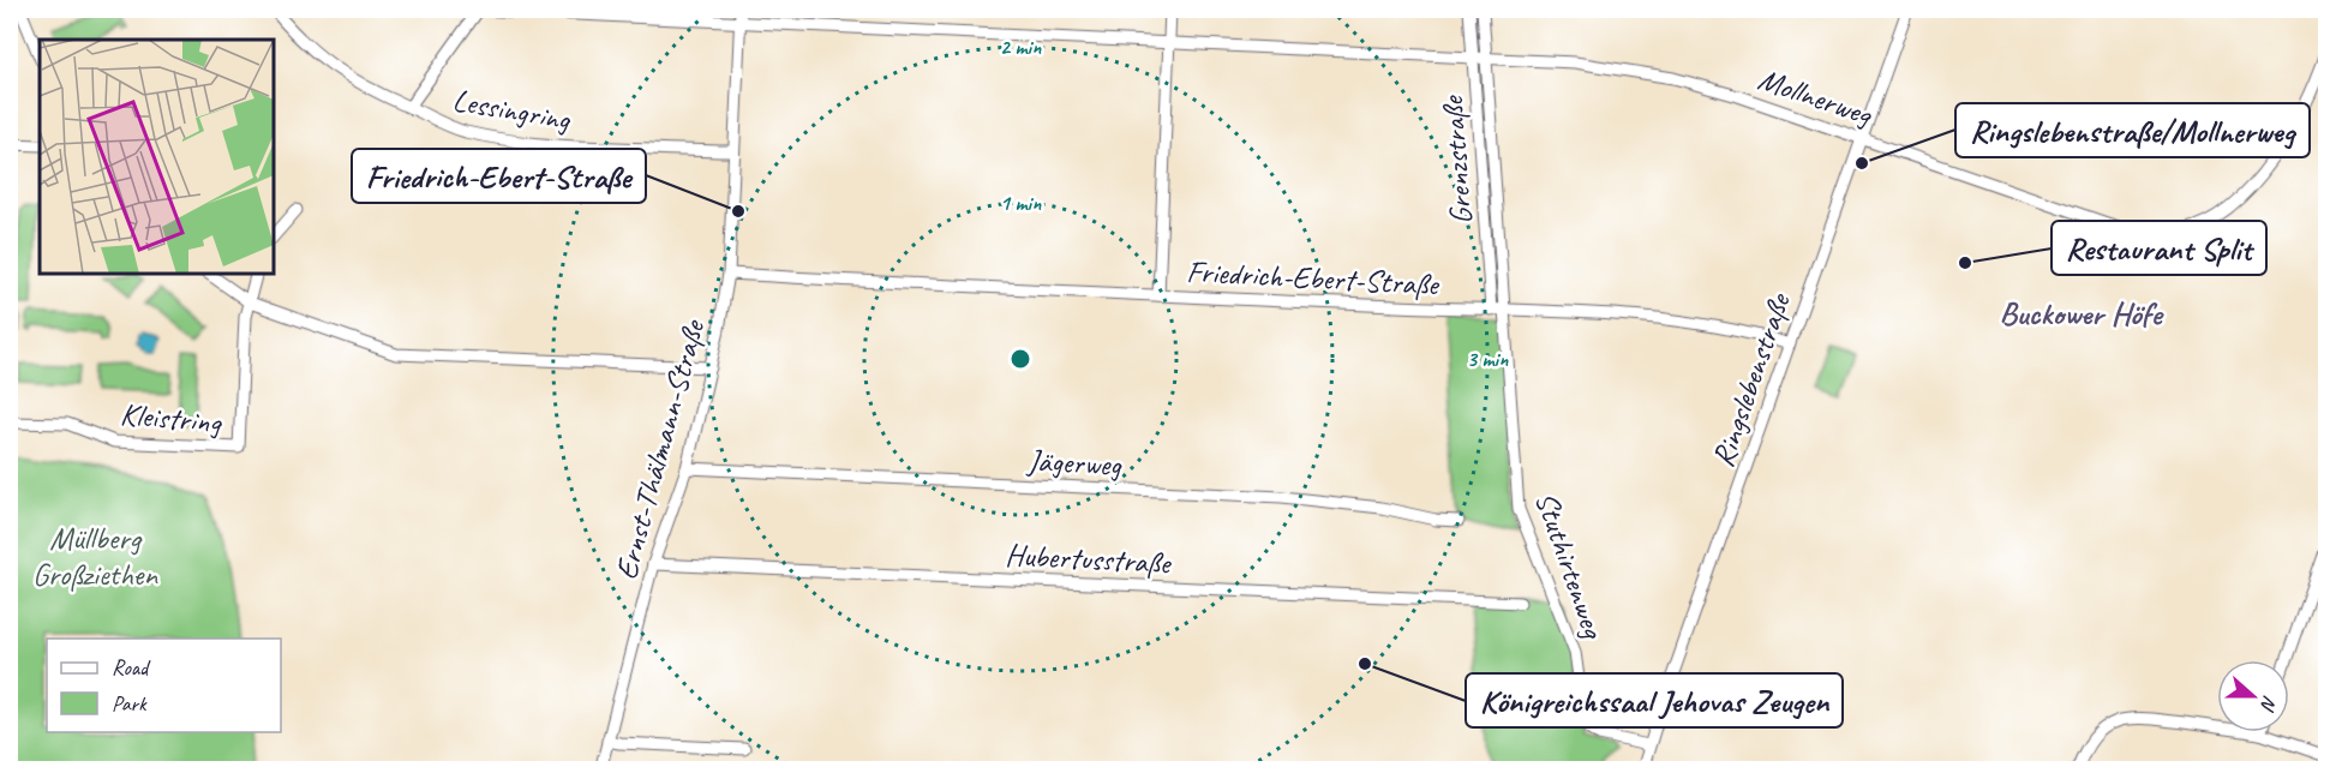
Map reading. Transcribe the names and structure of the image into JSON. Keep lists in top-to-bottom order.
{
  "streets": {
    "street": [
      "Mollnerweg",
      "Lessingring",
      "Grenzstraße",
      "Friedrich-Ebert-Straße",
      "Ringslebenstraße",
      "Kleistring",
      "Ernst-Thälmann-Straße",
      "Jägerweg",
      "Hubertusstraße",
      "Stuthirtenweg"
    ]
  },
  "crossings": [
    ["Mollnerweg", "Lessingring"],
    ["Mollnerweg", "Grenzstraße"],
    ["Mollnerweg", "Ringslebenstraße"],
    ["Mollnerweg", "Ernst-Thälmann-Straße"],
    ["Mollnerweg", "Stuthirtenweg"],
    ["Lessingring", "Ernst-Thälmann-Straße"],
    ["Grenzstraße", "Friedrich-Ebert-Straße"],
    ["Friedrich-Ebert-Straße", "Ringslebenstraße"],
    ["Friedrich-Ebert-Straße", "Ernst-Thälmann-Straße"],
    ["Friedrich-Ebert-Straße", "Stuthirtenweg"],
    ["Ringslebenstraße", "Stuthirtenweg"],
    ["Ernst-Thälmann-Straße", "Jägerweg"],
    ["Ernst-Thälmann-Straße", "Hubertusstraße"]
  ],
  "districts": ["Buckower Höfe"],
  "parks": ["Müllberg Großziethen"],
  "places": [
    "Ringslebenstraße/Mollnerweg",
    "Friedrich-Ebert-Straße",
    "Restaurant Split",
    "Königreichssaal Jehovas Zeugen"
  ],
  "legend": ["Road", "Park"],
  "north": "right",
  "rings": ["2 min", "1 min", "3 min"]
}
